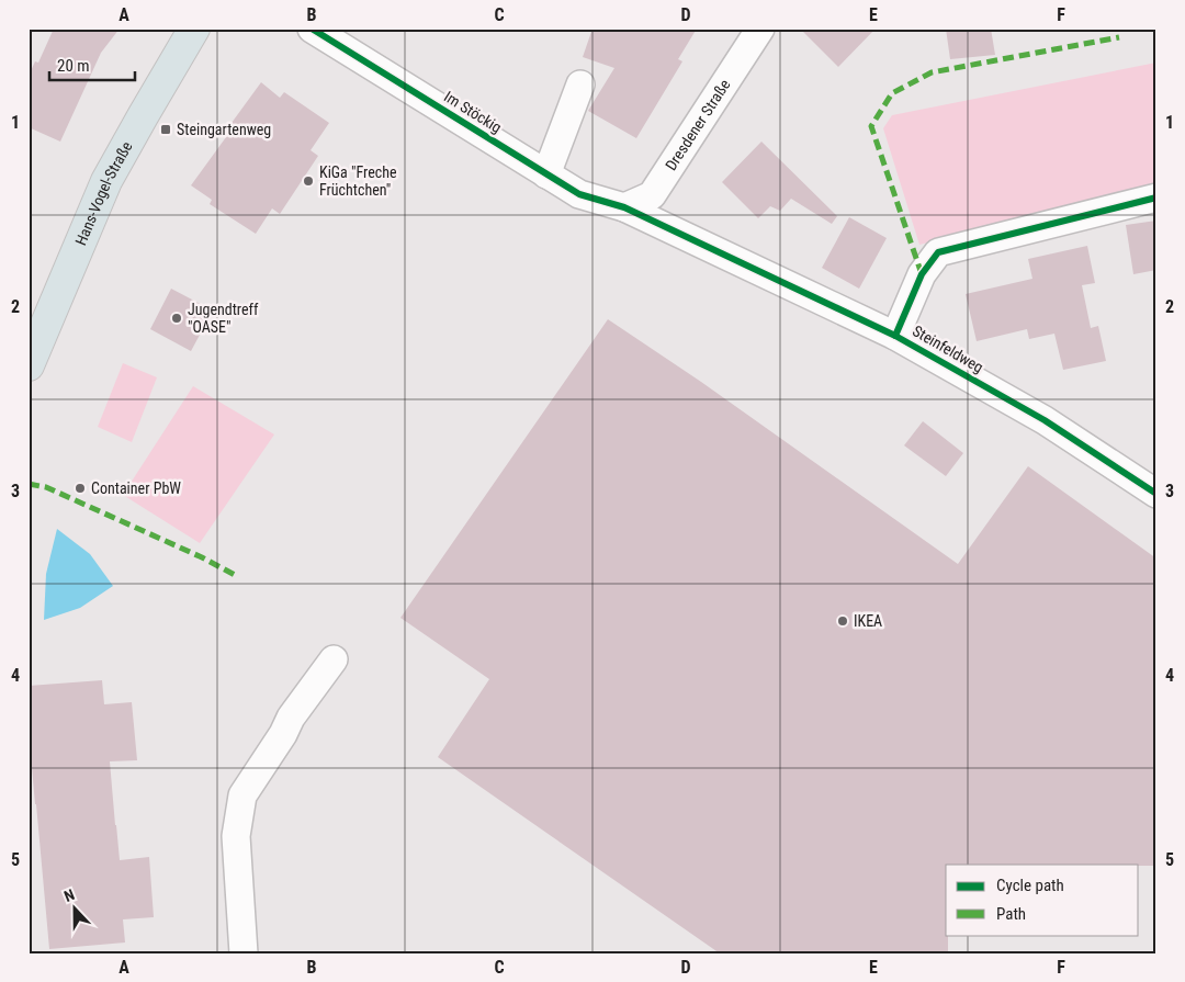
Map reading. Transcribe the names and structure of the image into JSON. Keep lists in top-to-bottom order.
{
  "streets": {
    "main road": ["Hans-Vogel-Straße"],
    "street": ["Im Stöckig", "Dresdener Straße", "Steinfeldweg"]
  },
  "crossings": [
    ["Im Stöckig", "Dresdener Straße"],
    ["Im Stöckig", "Steinfeldweg"],
    ["Dresdener Straße", "Steinfeldweg"]
  ],
  "places": {
    "transit": ["Steingartenweg"],
    "other": [
      "KiGa \"Freche Früchtchen\"",
      "Jugendtreff \"OASE\"",
      "Container PbW",
      "IKEA"
    ]
  },
  "legend": ["Cycle path", "Path"],
  "scale_bar": "20 m",
  "north": "top",
  "grid": {
    "columns": [
      "A",
      "B",
      "C",
      "D",
      "E",
      "F"
    ],
    "rows": [
      "1",
      "2",
      "3",
      "4",
      "5"
    ]
  }
}
